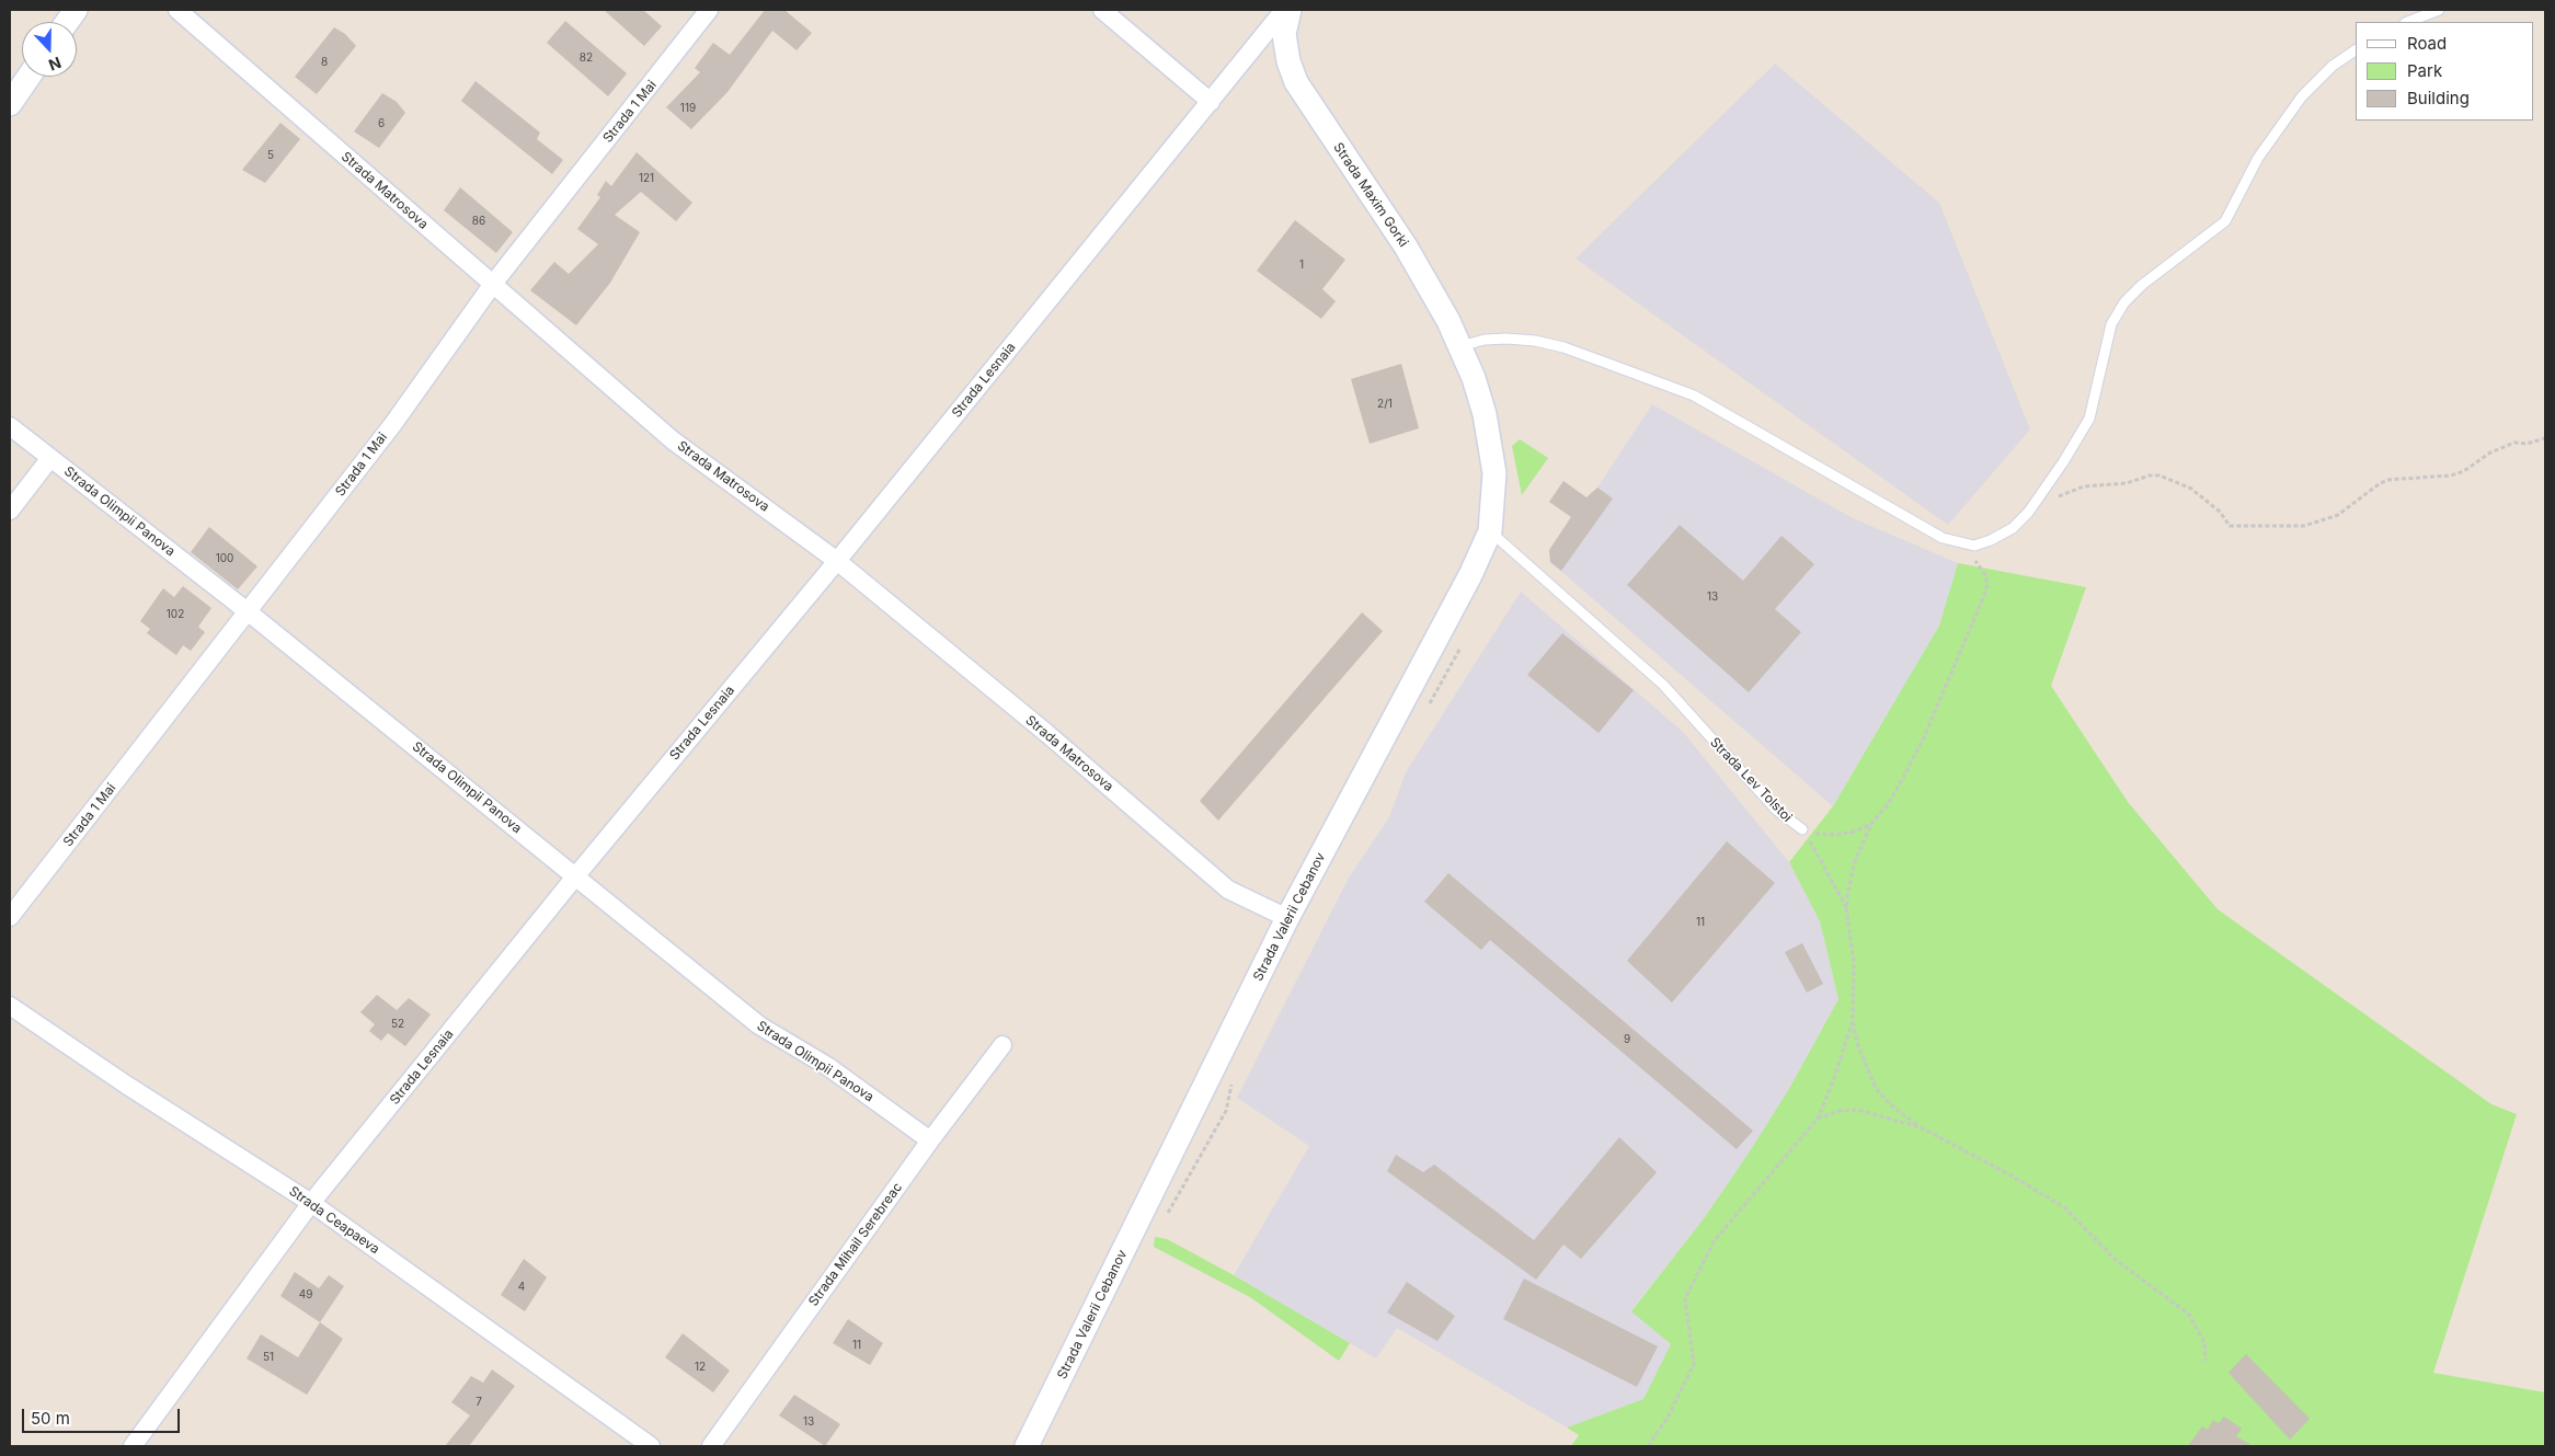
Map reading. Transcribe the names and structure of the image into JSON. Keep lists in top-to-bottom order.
{
  "streets": {
    "street": [
      "Strada 1 Mai",
      "Strada Matrosova",
      "Strada Maxim Gorki",
      "Strada Lesnaia",
      "Strada Olimpii Panova",
      "Strada Valerii Cebanov",
      "Strada Ceapaeva",
      "Strada Mihail Serebreac"
    ],
    "lane": ["Strada Lev Tolstoi"]
  },
  "crossings": [
    ["Strada 1 Mai", "Strada Matrosova"],
    ["Strada 1 Mai", "Strada Olimpii Panova"],
    ["Strada Matrosova", "Strada Lesnaia"],
    ["Strada Matrosova", "Strada Valerii Cebanov"],
    ["Strada Maxim Gorki", "Strada Valerii Cebanov"],
    ["Strada Lesnaia", "Strada Olimpii Panova"],
    ["Strada Lesnaia", "Strada Ceapaeva"],
    ["Strada Olimpii Panova", "Strada Mihail Serebreac"],
    ["Strada Lev Tolstoi", "Strada Valerii Cebanov"]
  ],
  "house_numbers": [
    "82",
    "8",
    "119",
    "6",
    "5",
    "121",
    "86",
    "1",
    "2/1",
    "100",
    "13",
    "102",
    "11",
    "52",
    "9",
    "4",
    "49",
    "11",
    "51",
    "12",
    "7",
    "13"
  ],
  "legend": ["Road", "Park", "Building"],
  "scale_bar": "50 m",
  "north": "bottom"
}
